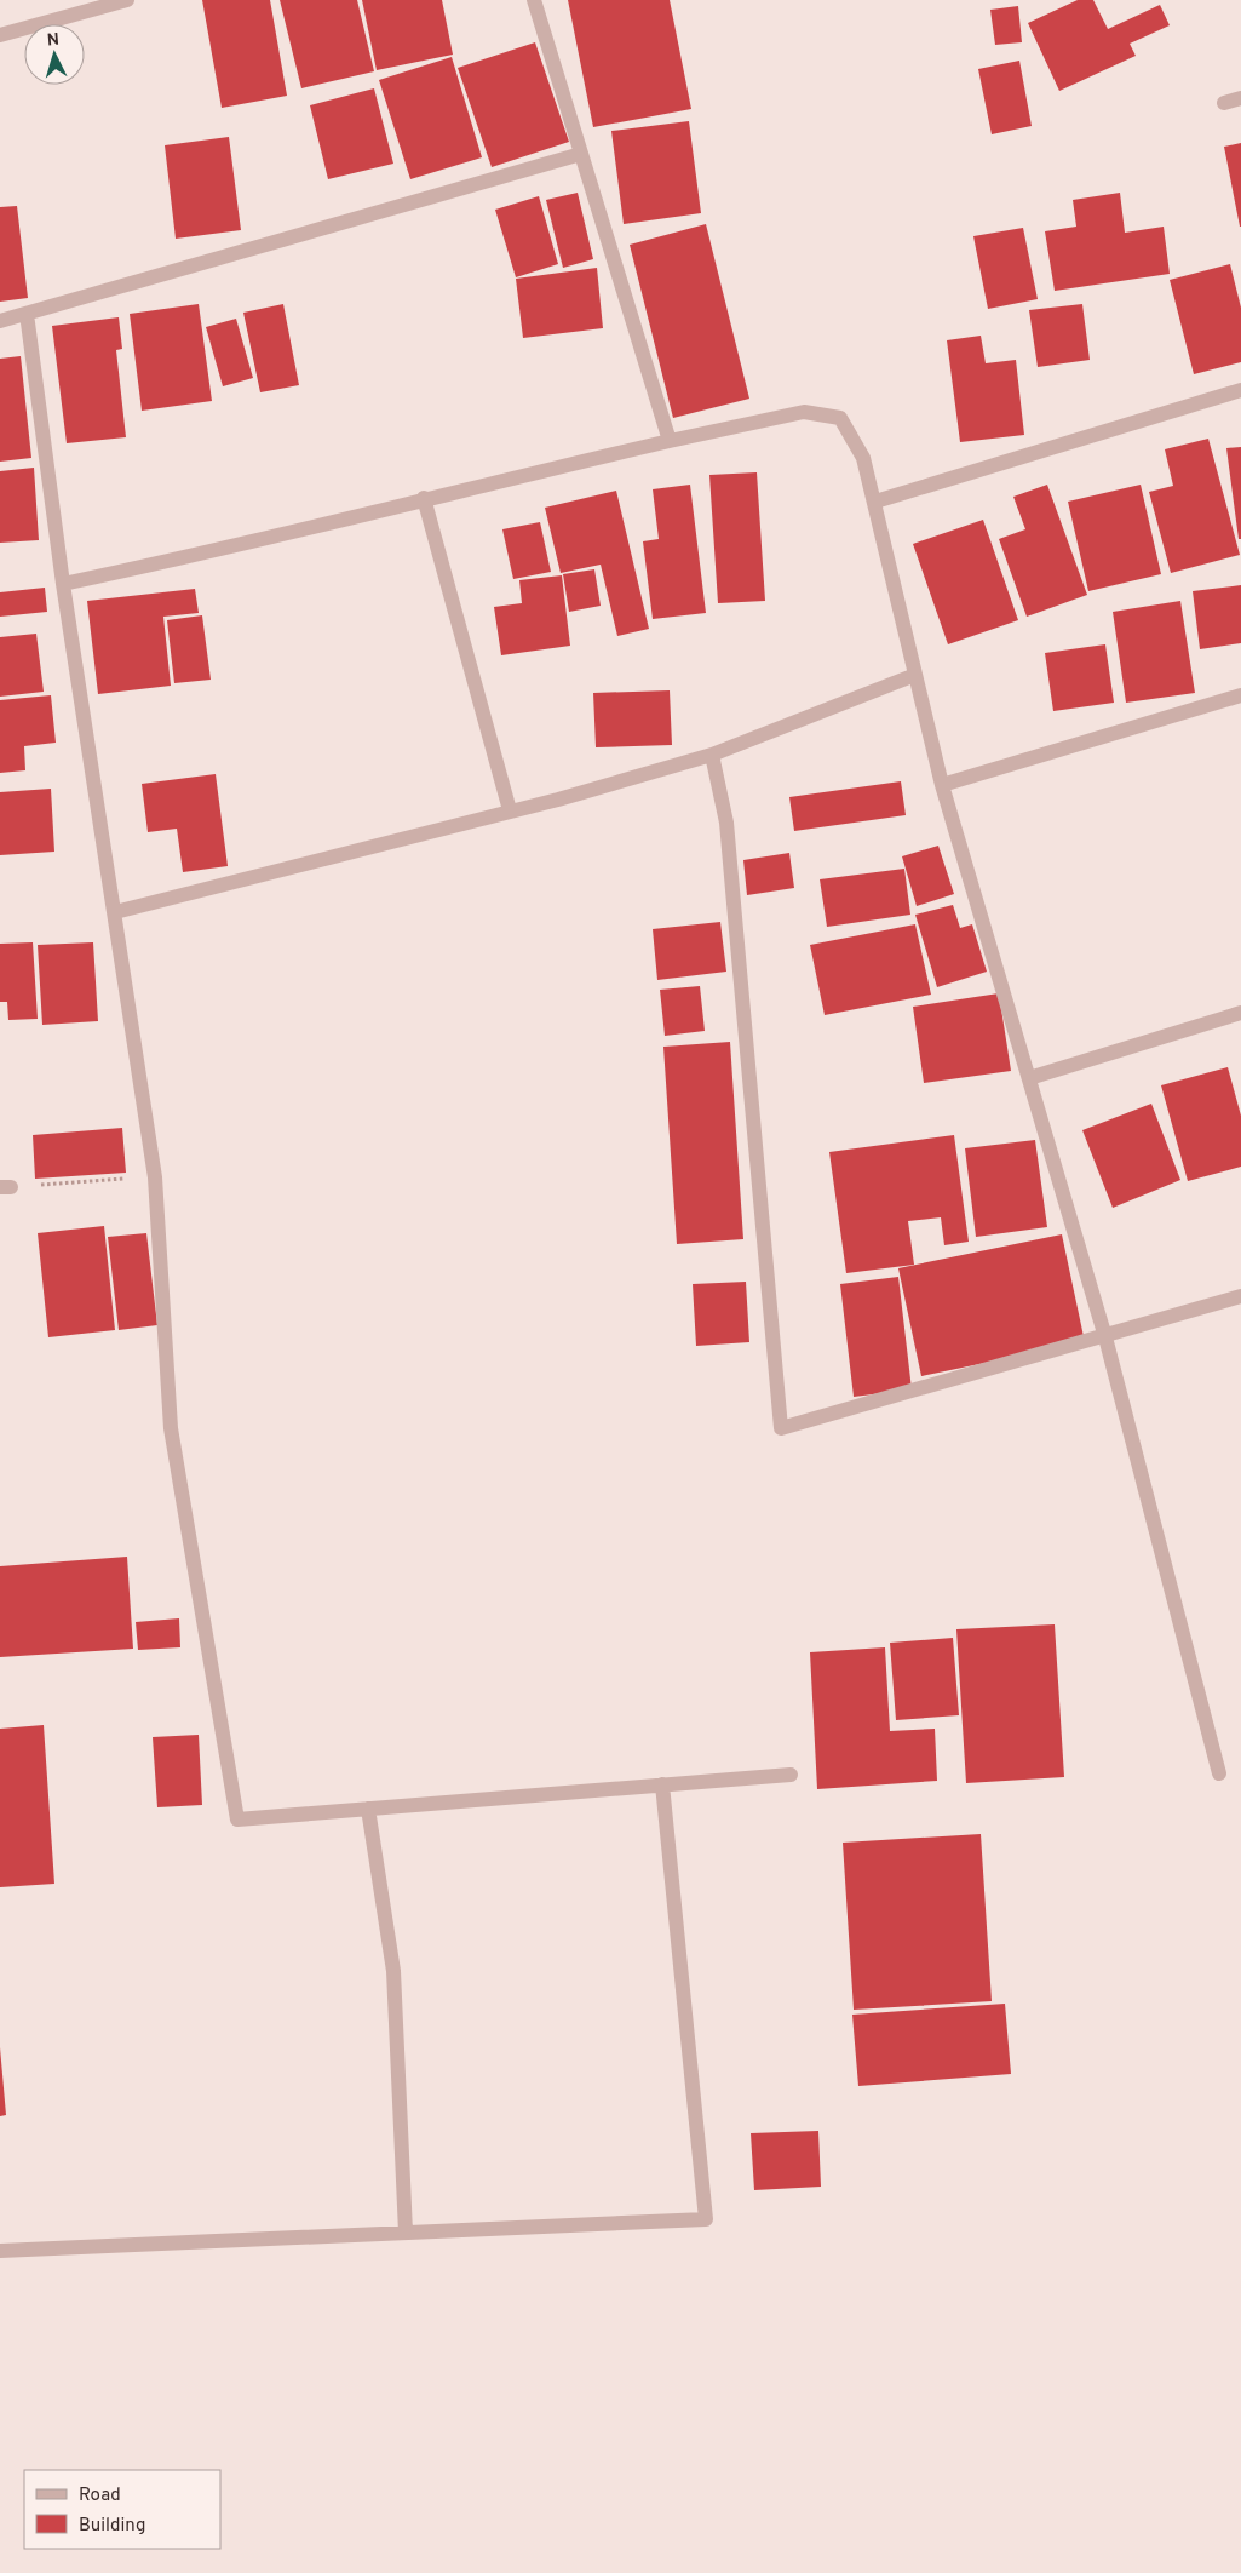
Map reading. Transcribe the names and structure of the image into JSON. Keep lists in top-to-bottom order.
{
  "legend": ["Road", "Building"],
  "north": "top"
}
